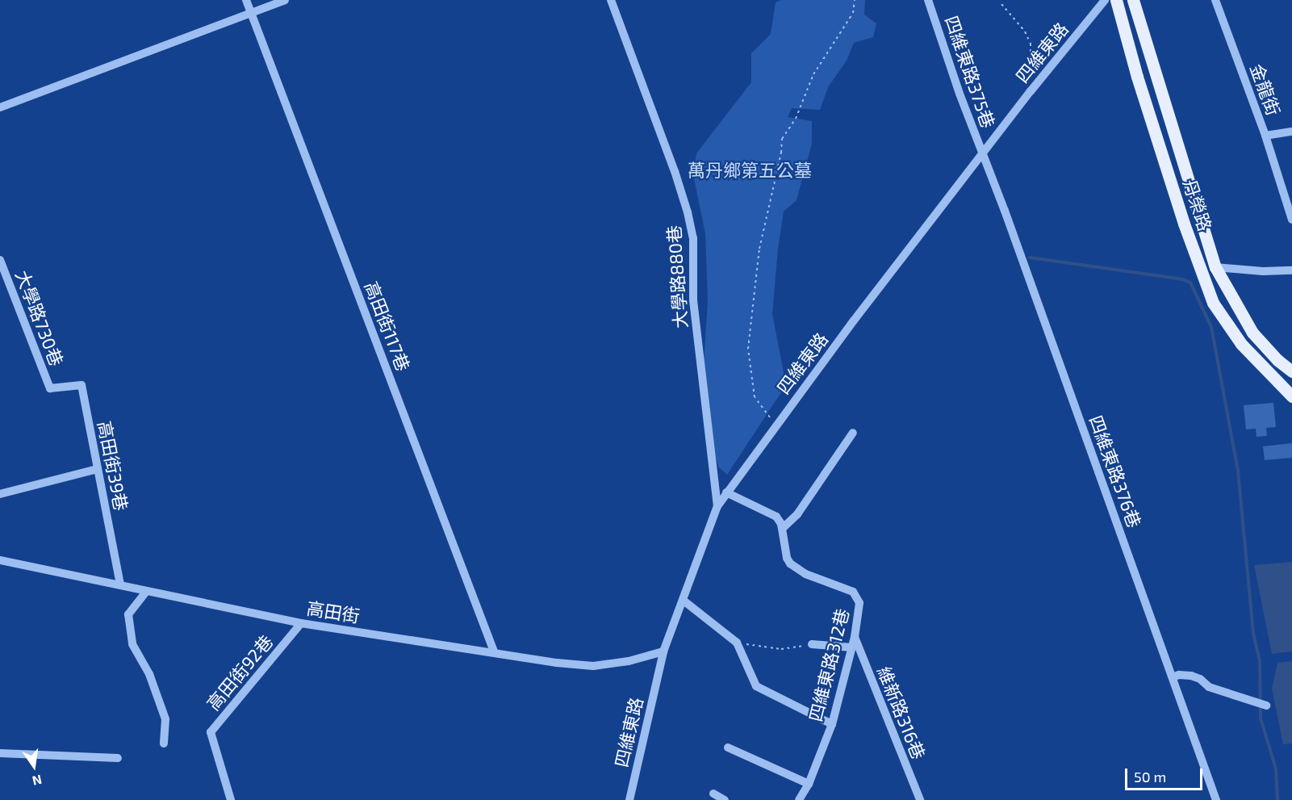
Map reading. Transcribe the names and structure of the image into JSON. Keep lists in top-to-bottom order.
{
  "streets": {
    "main road": ["丹榮路"],
    "street": [
      "四維東路",
      "四維東路375巷",
      "金龍街",
      "大學路880巷",
      "大學路730巷",
      "高田街117巷",
      "高田街39巷",
      "四維東路376巷",
      "高田街",
      "四維東路312巷",
      "高田街92巷",
      "維新路316巷"
    ]
  },
  "crossings": [
    ["四維東路", "四維東路375巷"],
    ["四維東路", "大學路880巷"],
    ["四維東路", "四維東路376巷"],
    ["四維東路", "高田街"],
    ["四維東路375巷", "四維東路376巷"],
    ["大學路730巷", "高田街39巷"],
    ["高田街117巷", "高田街"],
    ["高田街39巷", "高田街"],
    ["高田街", "高田街92巷"],
    ["四維東路312巷", "維新路316巷"]
  ],
  "parks": ["萬丹鄉第五公墓"],
  "scale_bar": "50 m",
  "north": "bottom"
}
